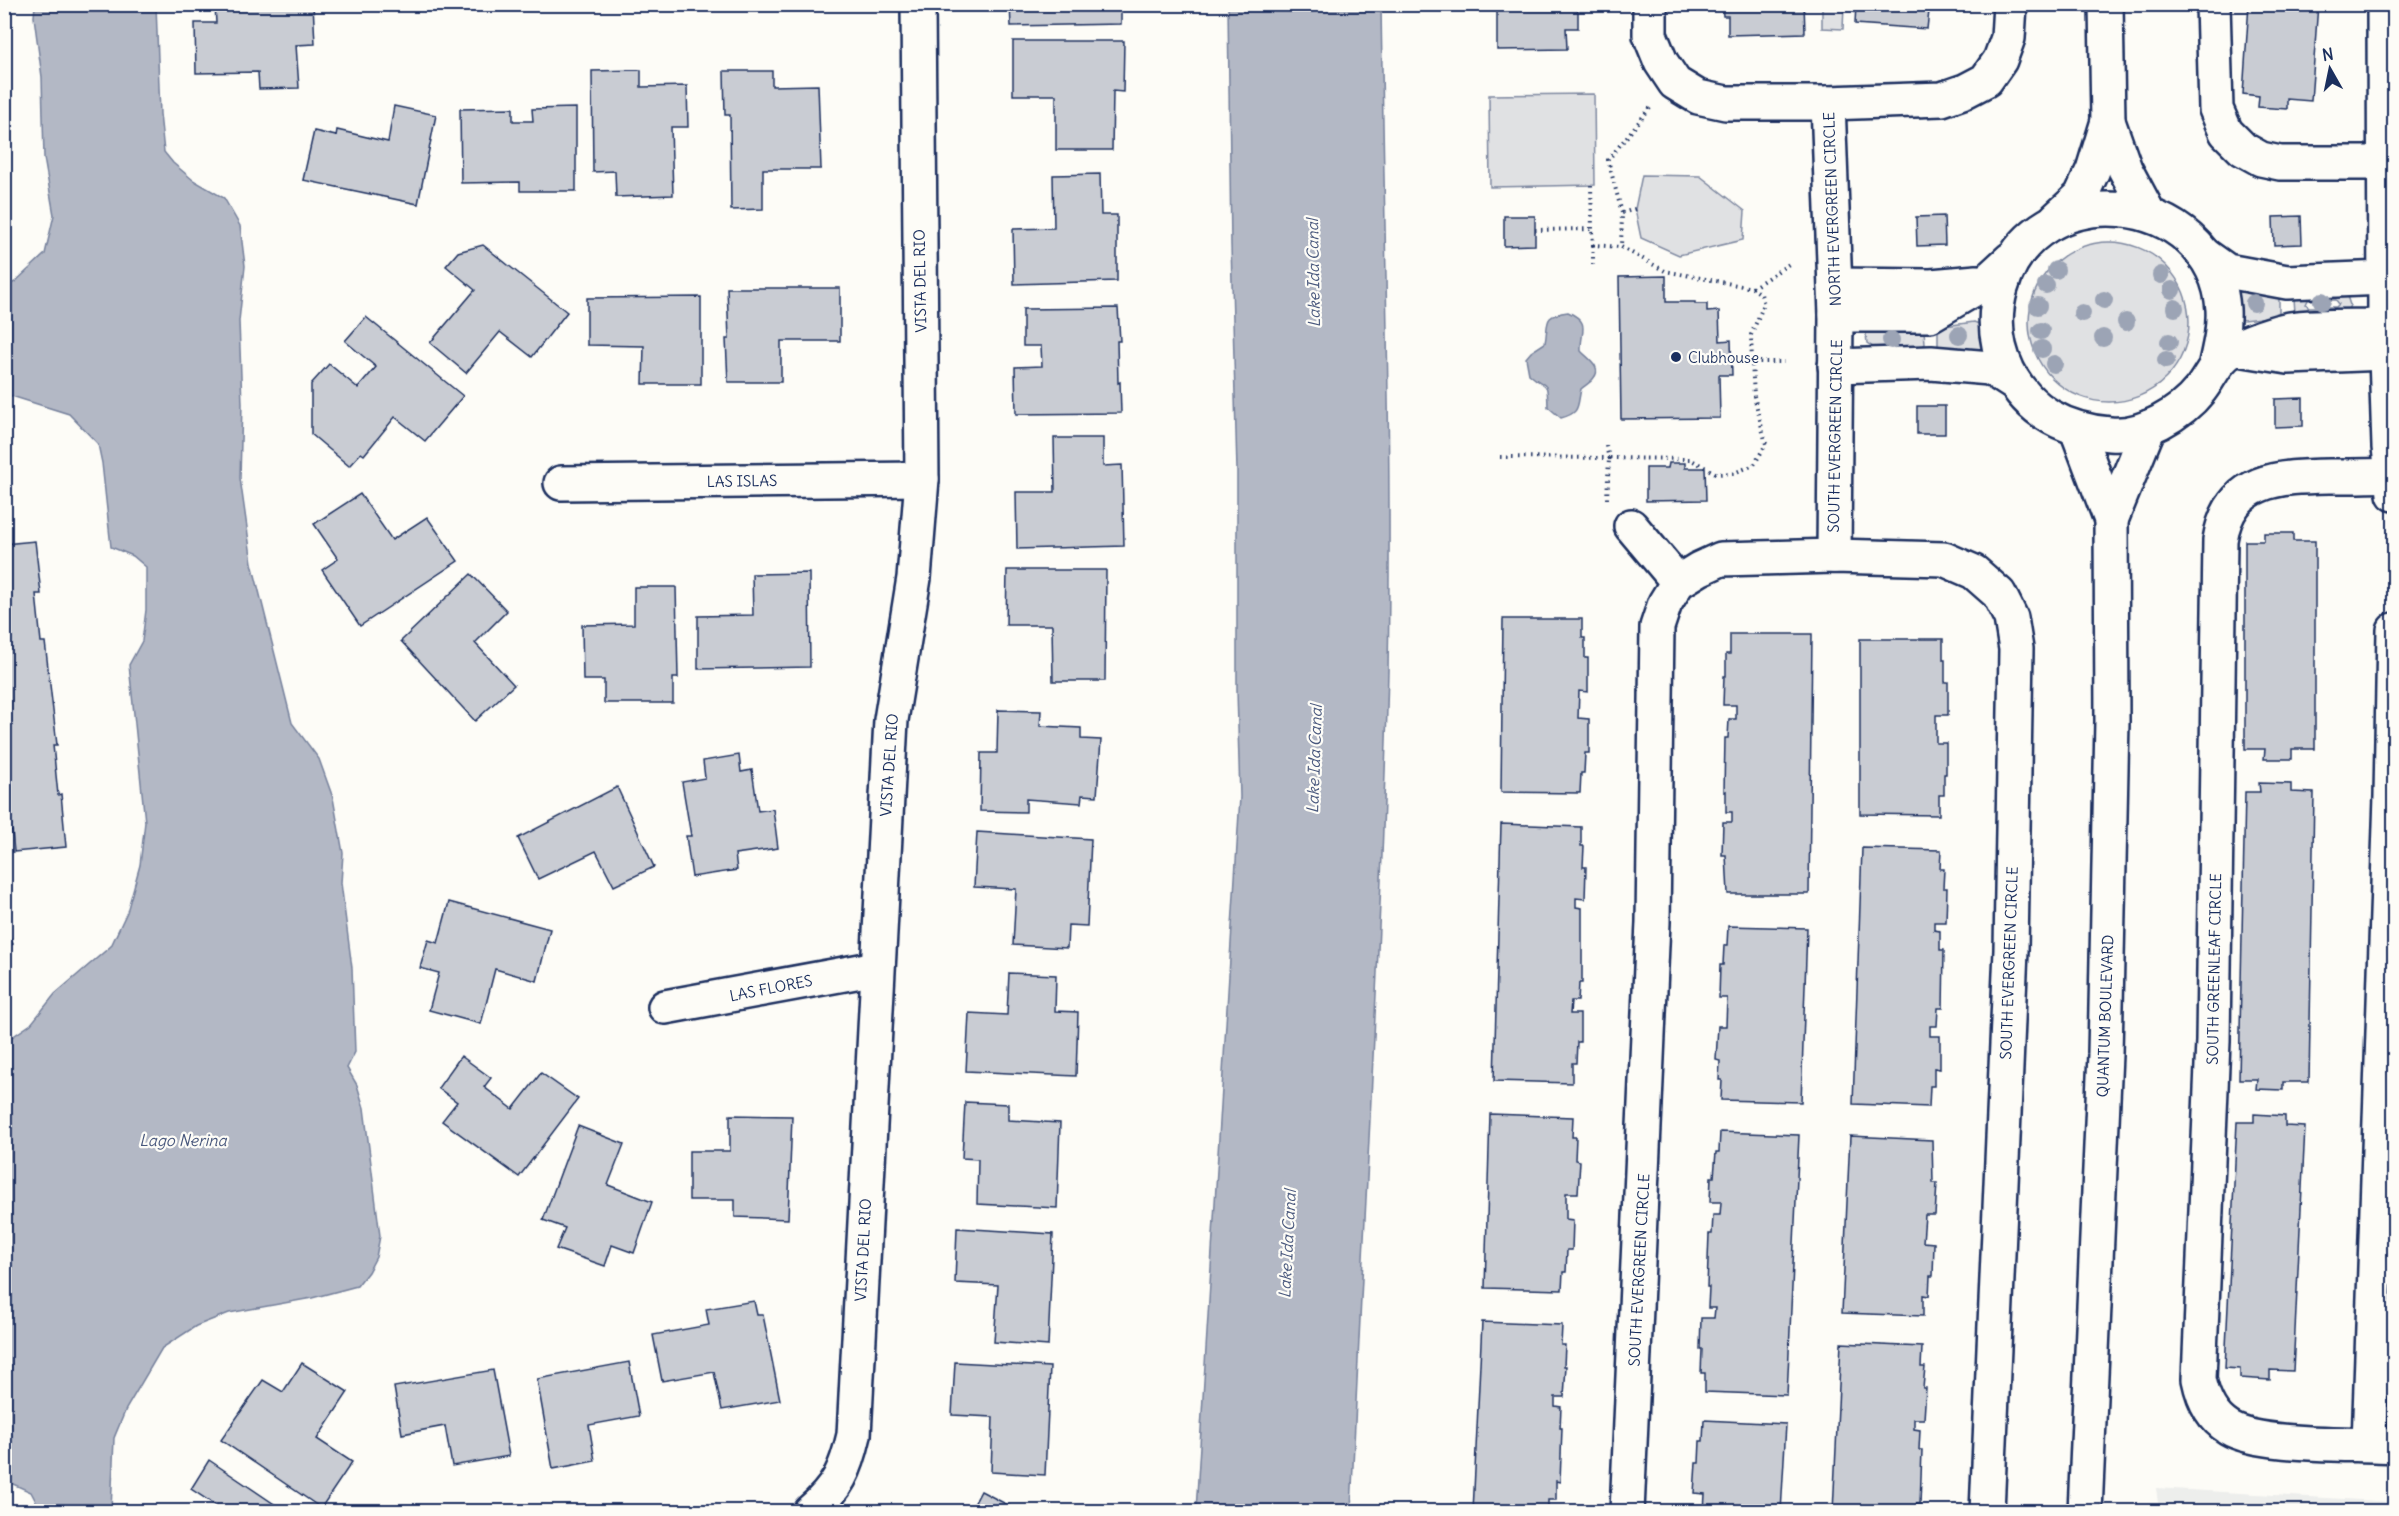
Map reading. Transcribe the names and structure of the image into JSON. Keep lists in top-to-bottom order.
{
  "streets": {
    "street": [
      "NORTH EVERGREEN CIRCLE",
      "VISTA DEL RIO",
      "SOUTH EVERGREEN CIRCLE",
      "LAS ISLAS",
      "SOUTH GREENLEAF CIRCLE",
      "LAS FLORES",
      "QUANTUM BOULEVARD"
    ]
  },
  "crossings": [
    ["NORTH EVERGREEN CIRCLE", "SOUTH EVERGREEN CIRCLE"],
    ["VISTA DEL RIO", "LAS ISLAS"],
    ["VISTA DEL RIO", "LAS FLORES"]
  ],
  "water": ["Lake Ida Canal", "Lago Nerina"],
  "places": ["Clubhouse"],
  "north": "top"
}
